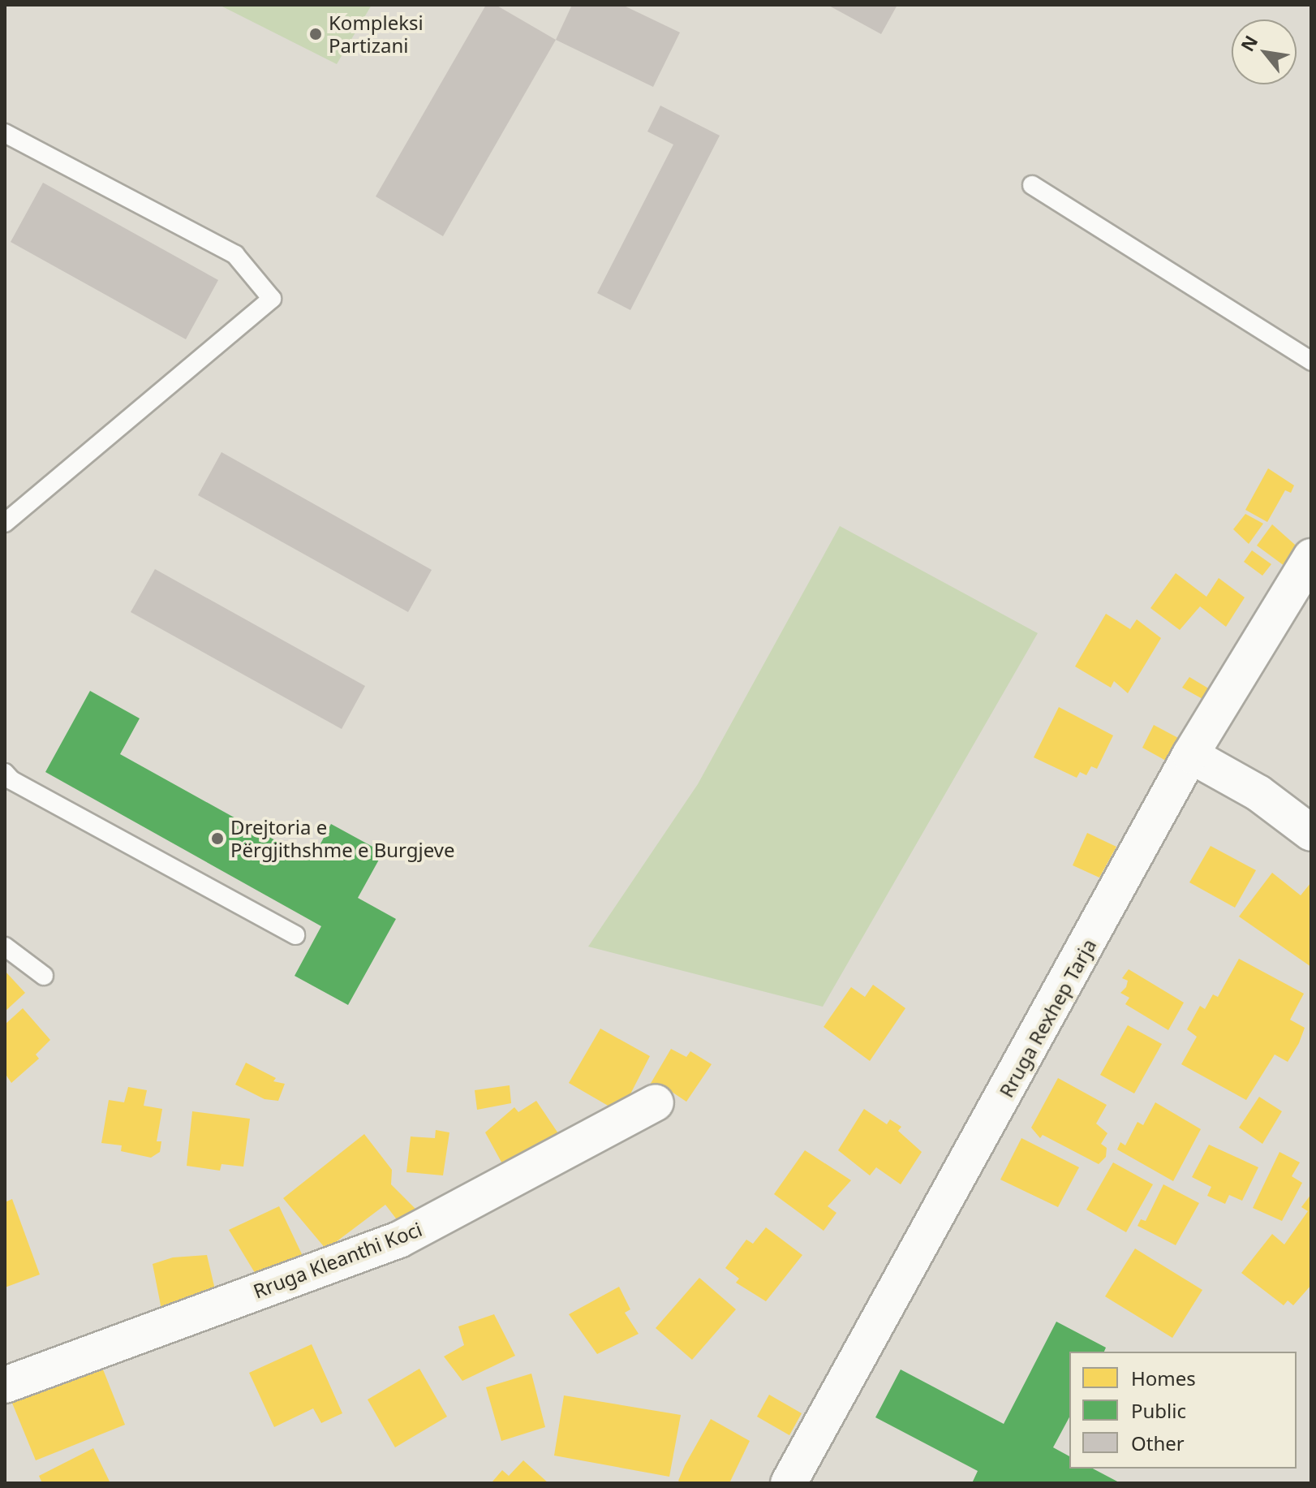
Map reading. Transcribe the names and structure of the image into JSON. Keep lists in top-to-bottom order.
{
  "streets": {
    "street": ["Rruga Rexhep Tarja", "Rruga Kleanthi Koci"]
  },
  "places": ["Kompleksi Partizani", "Drejtoria e Përgjithshme e Burgjeve"],
  "legend": ["Homes", "Public", "Other"],
  "north": "top left"
}
